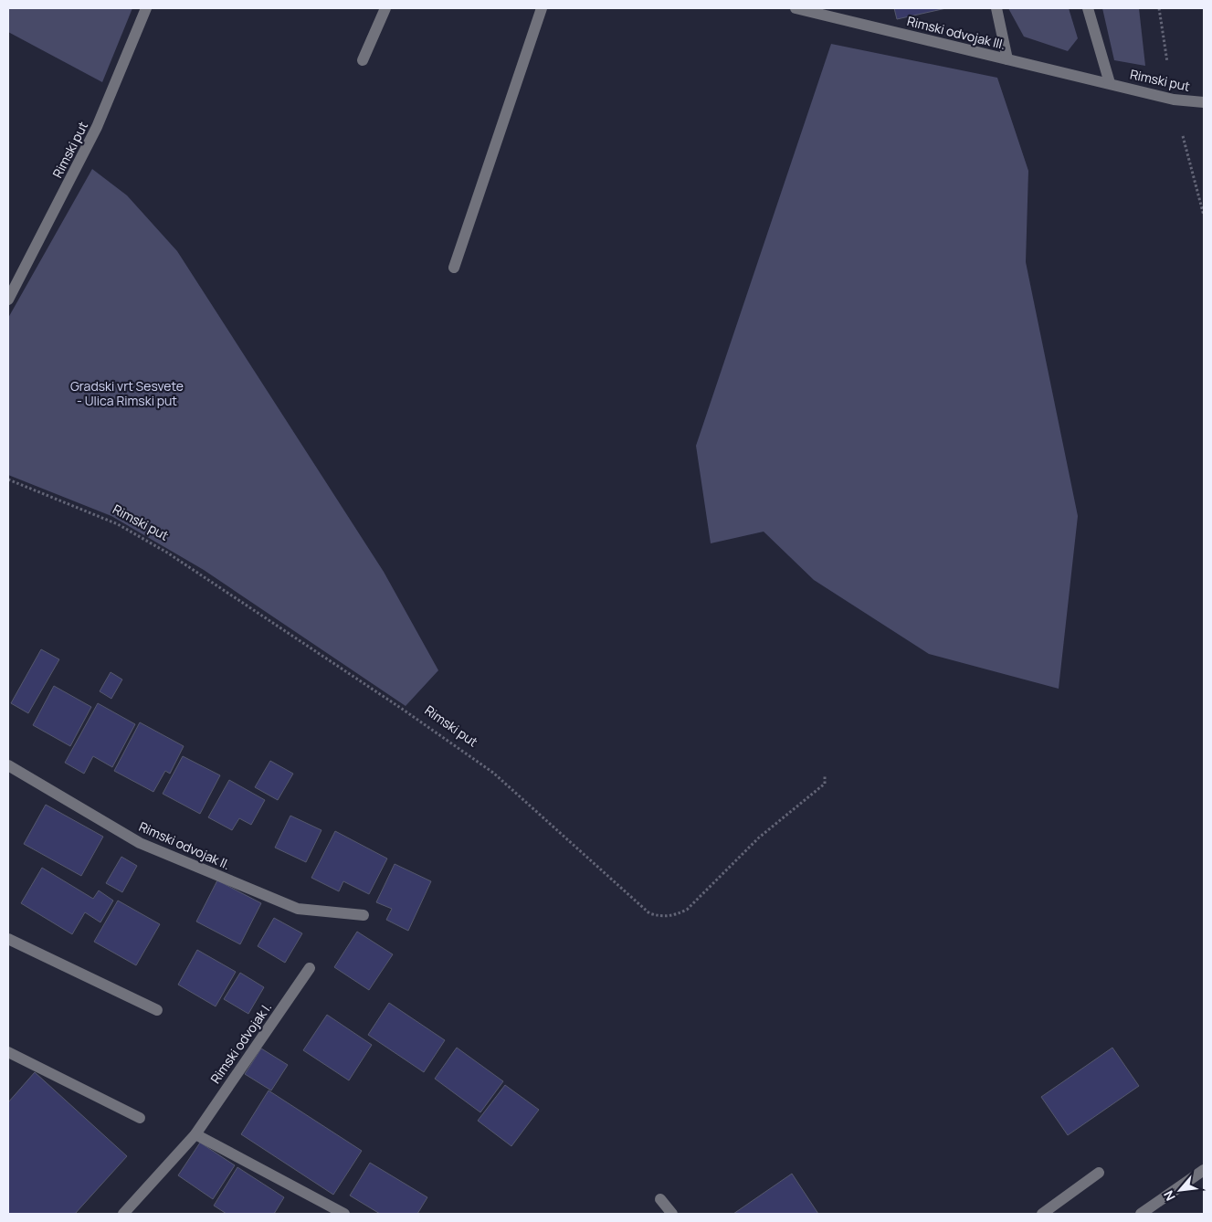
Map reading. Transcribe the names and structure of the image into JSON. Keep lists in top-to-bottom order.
{
  "streets": {
    "street": [
      "Rimski odvojak III.",
      "Rimski put",
      "Rimski odvojak II.",
      "Rimski odvojak I."
    ]
  },
  "crossings": [
    ["Rimski odvojak III.", "Rimski put"]
  ],
  "parks": ["Gradski vrt Sesvete - Ulica Rimski put"],
  "north": "bottom left"
}
